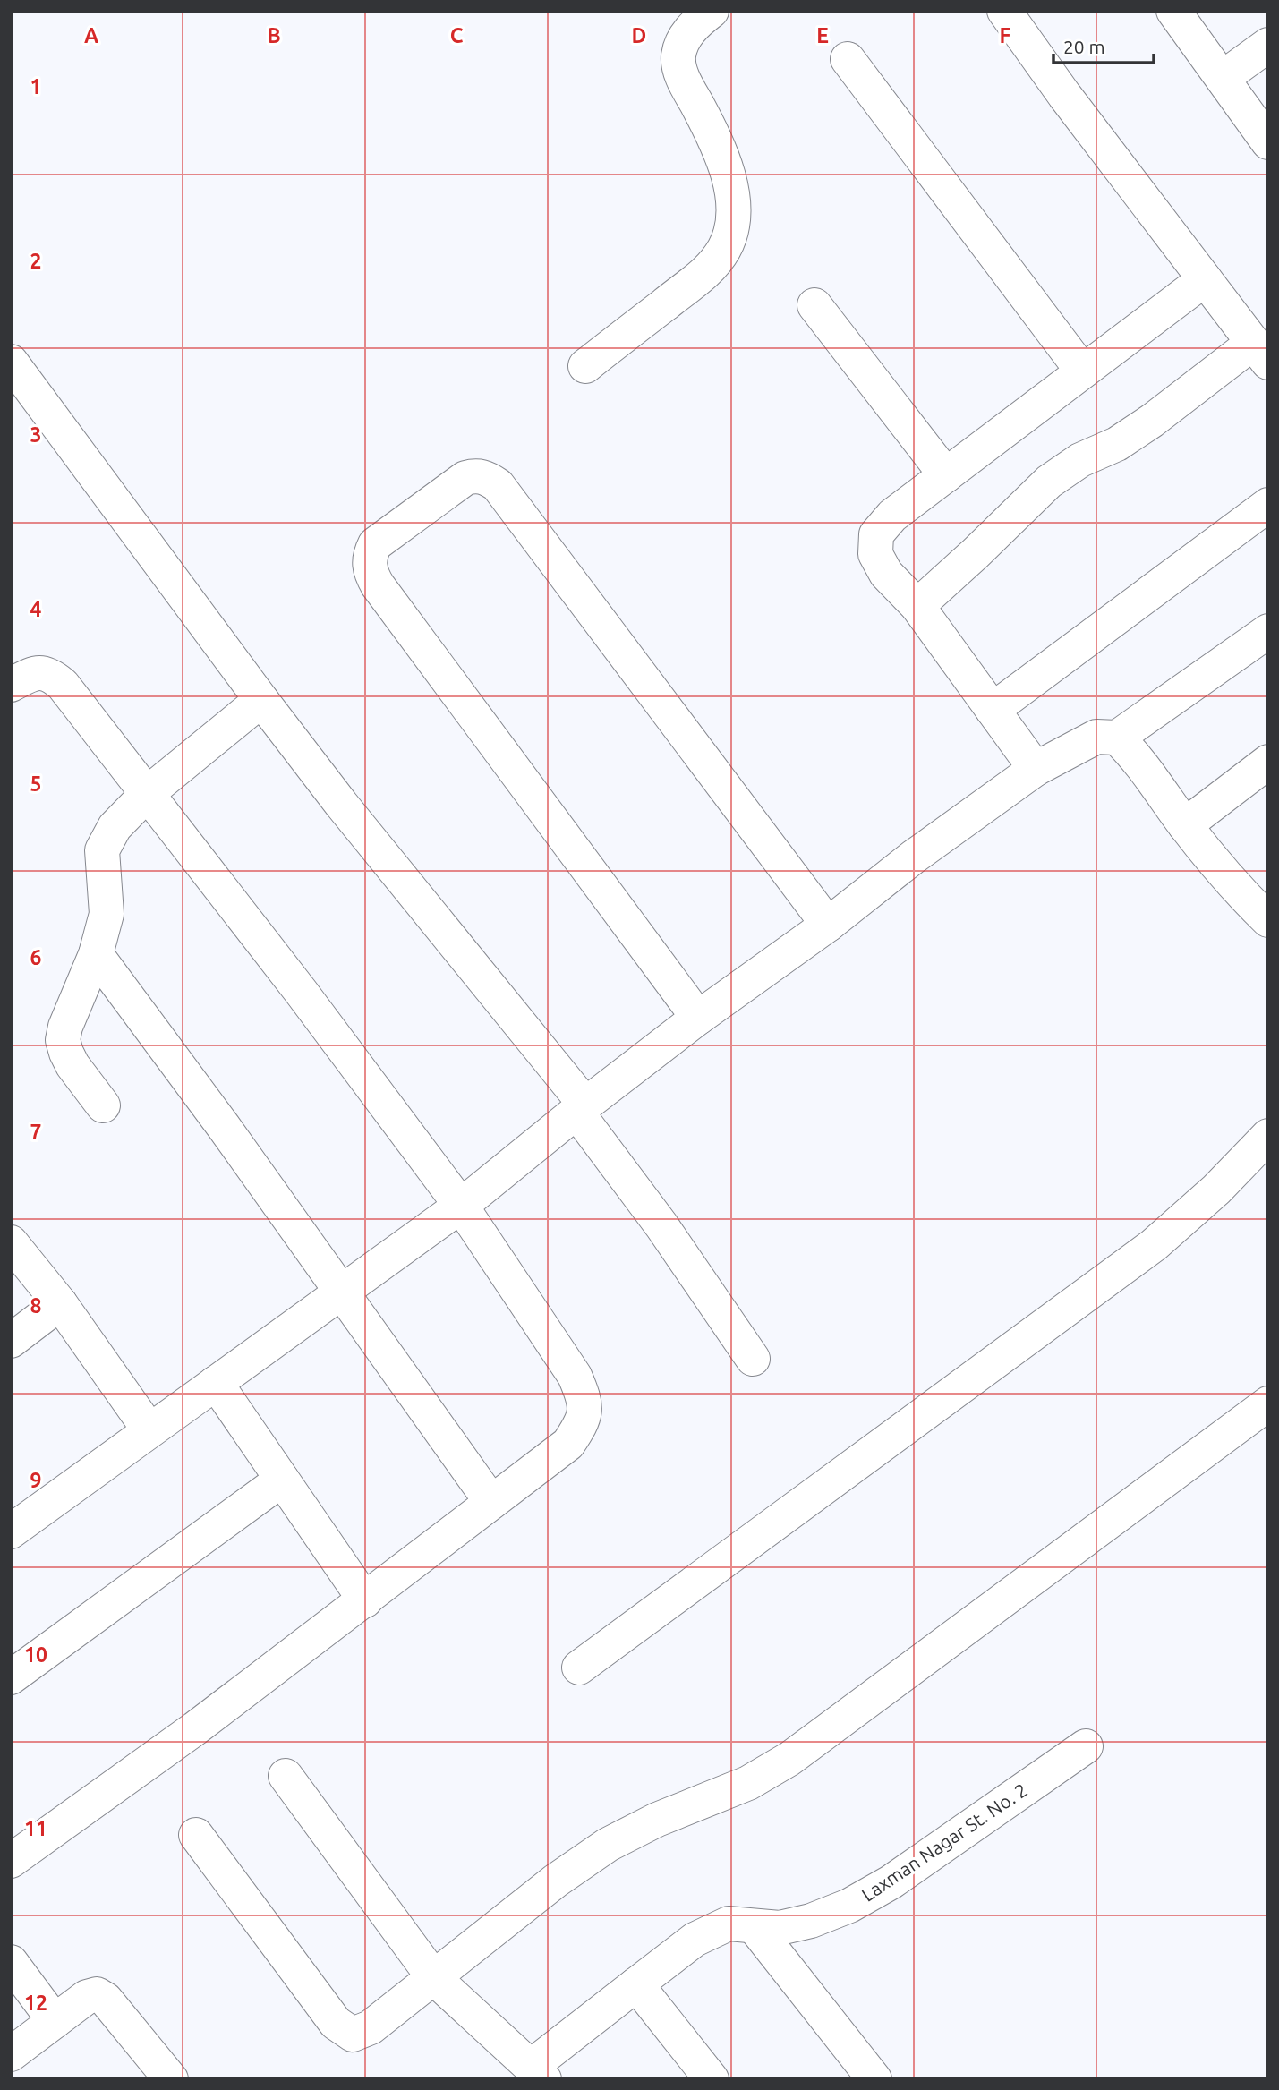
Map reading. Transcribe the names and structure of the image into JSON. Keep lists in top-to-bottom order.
{
  "streets": {
    "street": ["Laxman Nagar St. No. 2"]
  },
  "scale_bar": "20 m",
  "grid": {
    "columns": [
      "A",
      "B",
      "C",
      "D",
      "E",
      "F"
    ],
    "rows": [
      "1",
      "2",
      "3",
      "4",
      "5",
      "6",
      "7",
      "8",
      "9",
      "10",
      "11",
      "12"
    ]
  }
}
